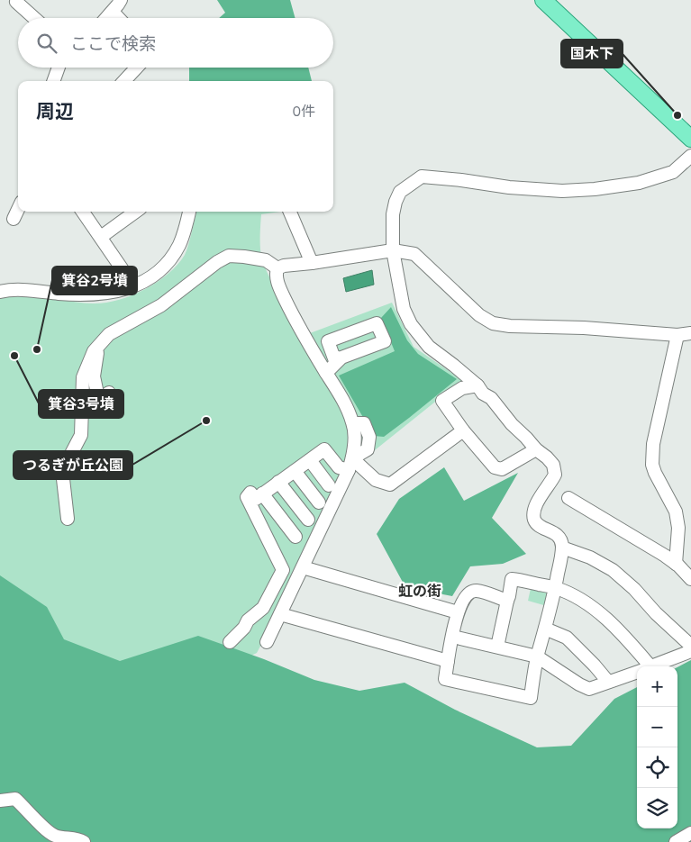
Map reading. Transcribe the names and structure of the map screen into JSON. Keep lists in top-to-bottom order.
{
  "districts": ["虹の街"],
  "places": [
    "国木下",
    "箕谷2号墳",
    "箕谷3号墳",
    "つるぎが丘公園"
  ],
  "page": {
    "search": "ここで検索",
    "heading": ["周辺", "0件"],
    "map_buttons": ["+", "−"]
  }
}
